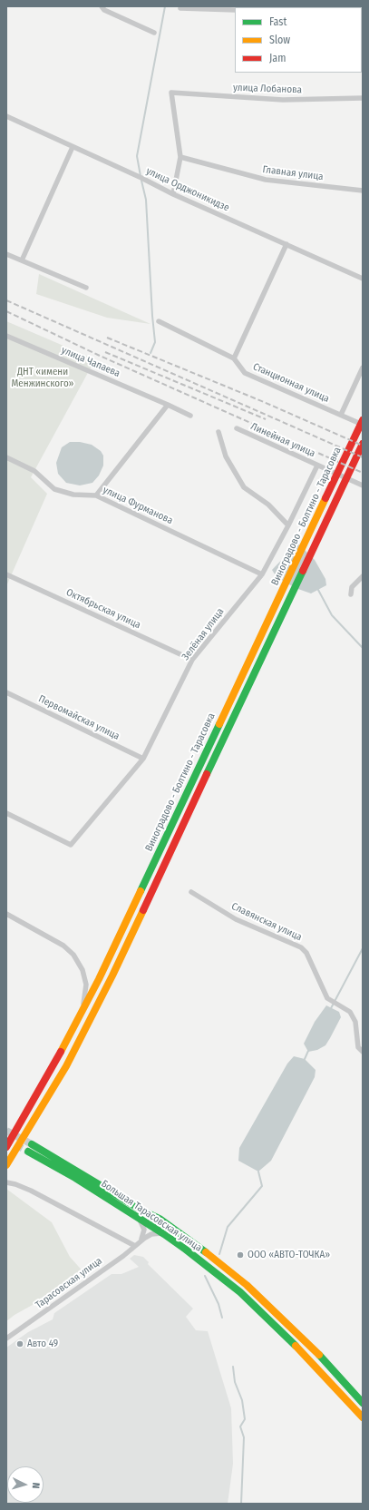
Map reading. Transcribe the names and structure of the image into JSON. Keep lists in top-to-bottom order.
{
  "streets": {
    "main road": ["Виноградово - Болтино - Тарасовка", "Большая Тарасовская улица"],
    "street": [
      "улица Лобанова",
      "Главная улица",
      "улица Орджоникидзе",
      "улица Чапаева",
      "Станционная улица",
      "Линейная улица",
      "улица Фурманова",
      "Октябрьская улица",
      "Зелёная улица",
      "Первомайская улица",
      "Славянская улица",
      "Тарасовская улица"
    ]
  },
  "crossings": [
    ["улица Лобанова", "Главная улица"],
    ["Линейная улица", "Зелёная улица"],
    ["улица Фурманова", "Зелёная улица"],
    ["Октябрьская улица", "Зелёная улица"],
    ["Зелёная улица", "Первомайская улица"],
    ["Большая Тарасовская улица", "Тарасовская улица"]
  ],
  "parks": ["ДНТ «имени Менжинского»"],
  "places": ["ООО «АВТО-ТОЧКА»", "Авто 49"],
  "legend": ["Fast", "Slow", "Jam"],
  "north": "right"
}
